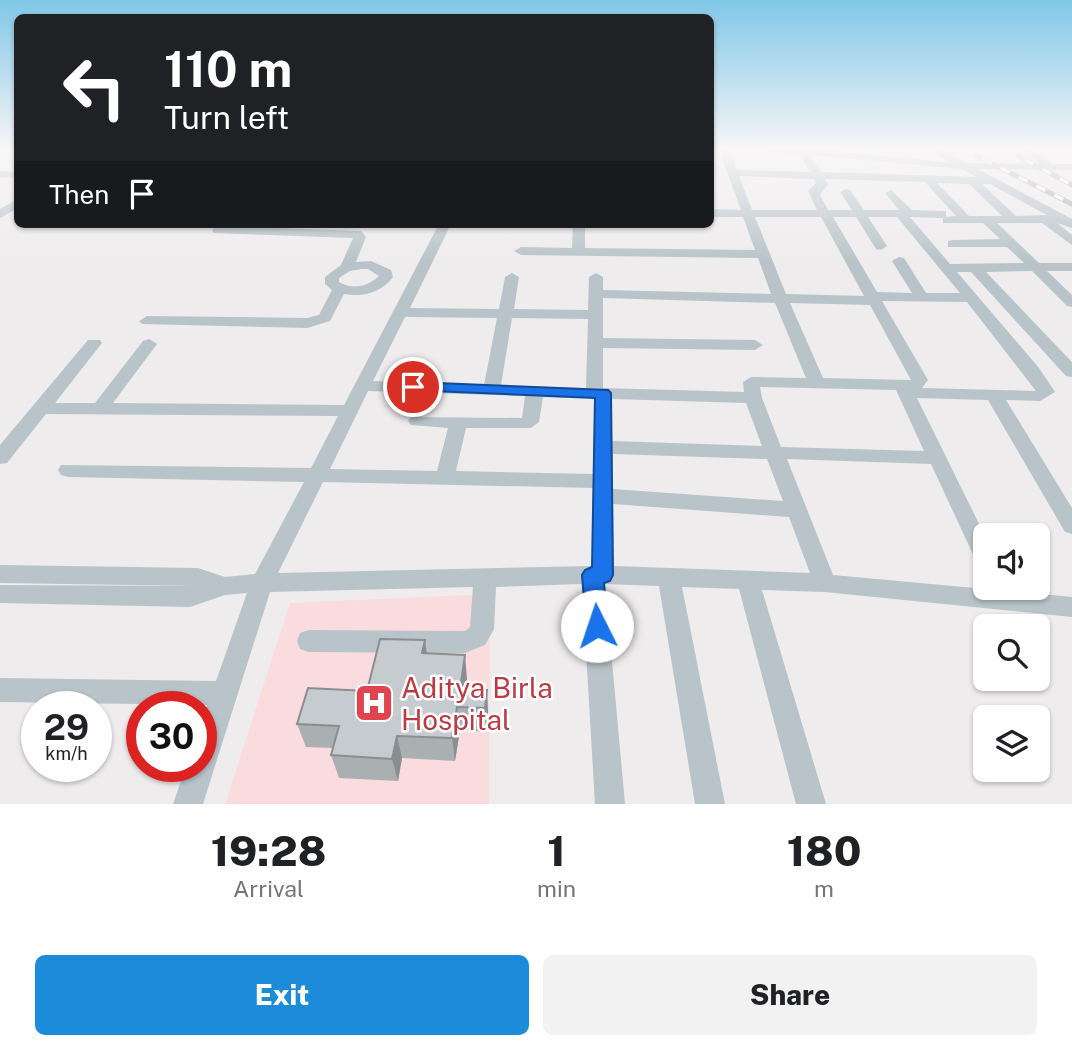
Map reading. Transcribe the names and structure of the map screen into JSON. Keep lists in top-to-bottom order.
{
  "places": {
    "hospital": ["Aditya Birla Hospital"]
  },
  "page": {
    "turn": ["110 m", "Turn left"],
    "then": "Then",
    "speed": "29 km/h",
    "limit": "30",
    "eta": [
      "19:28",
      "Arrival",
      "1",
      "min",
      "180",
      "m"
    ],
    "buttons": ["Exit", "Share"]
  }
}
